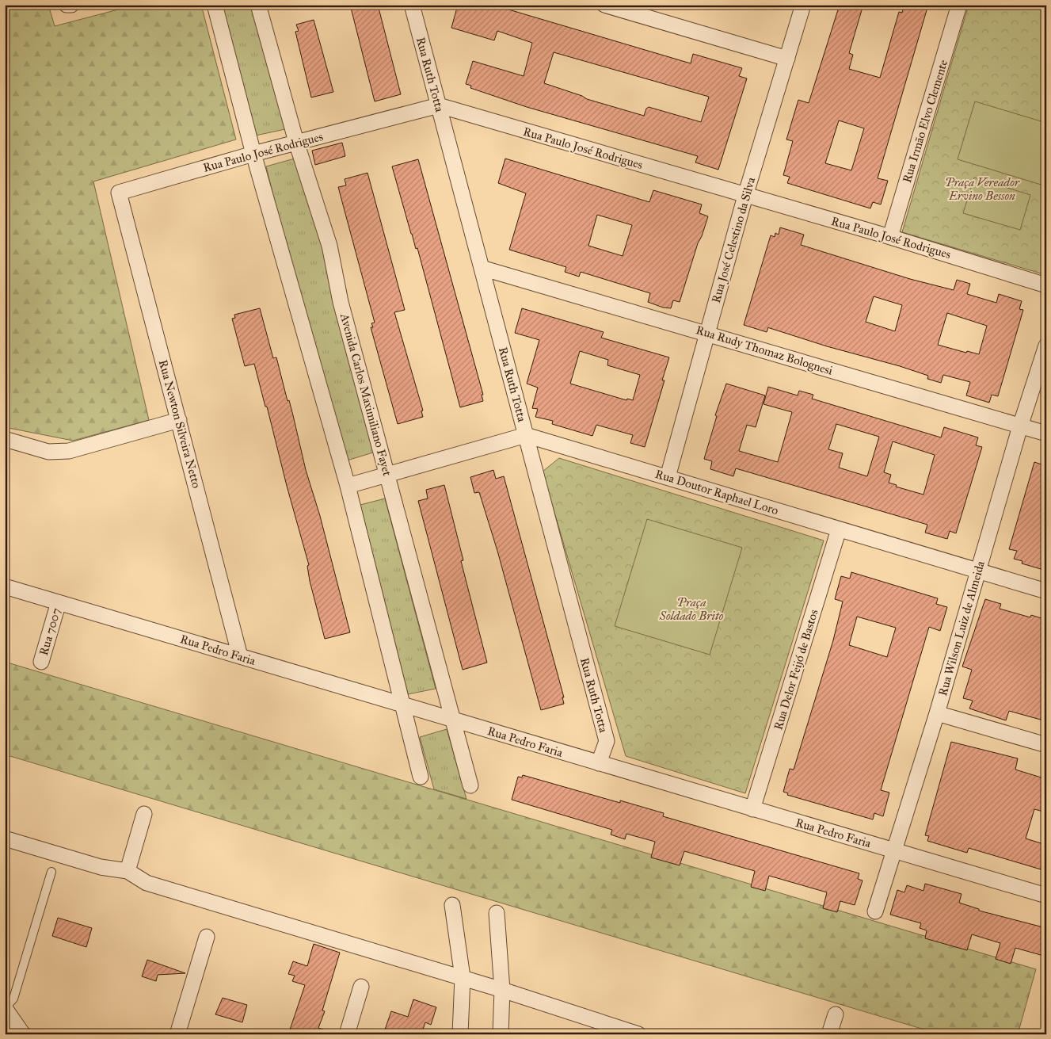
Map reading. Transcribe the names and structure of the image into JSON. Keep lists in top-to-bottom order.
{
  "streets": {
    "street": [
      "Rua Ruth Totta",
      "Rua Irmão Elvo Clemente",
      "Rua Paulo José Rodrigues",
      "Rua José Celestino da Silva",
      "Rua Rudy Thomaz Bolognesi",
      "Avenida Carlos Maximiliano Fayet",
      "Rua Newton Silveira Netto",
      "Rua Doutor Raphael Loro",
      "Rua Wilson Luiz de Almeida",
      "Rua 7007",
      "Rua Pedro Faria",
      "Rua Delor Feijó de Bastos"
    ]
  },
  "crossings": [
    ["Rua Ruth Totta", "Rua Paulo José Rodrigues"],
    ["Rua Ruth Totta", "Rua Rudy Thomaz Bolognesi"],
    ["Rua Ruth Totta", "Rua Doutor Raphael Loro"],
    ["Rua Ruth Totta", "Rua Pedro Faria"],
    ["Rua Irmão Elvo Clemente", "Rua Paulo José Rodrigues"],
    ["Rua Paulo José Rodrigues", "Rua José Celestino da Silva"],
    ["Rua Paulo José Rodrigues", "Avenida Carlos Maximiliano Fayet"],
    ["Rua Paulo José Rodrigues", "Rua Newton Silveira Netto"],
    ["Rua José Celestino da Silva", "Rua Rudy Thomaz Bolognesi"],
    ["Rua José Celestino da Silva", "Rua Doutor Raphael Loro"],
    ["Rua Rudy Thomaz Bolognesi", "Rua Wilson Luiz de Almeida"],
    ["Avenida Carlos Maximiliano Fayet", "Rua Pedro Faria"],
    ["Rua Newton Silveira Netto", "Rua Pedro Faria"],
    ["Rua Doutor Raphael Loro", "Rua Wilson Luiz de Almeida"],
    ["Rua Doutor Raphael Loro", "Rua Delor Feijó de Bastos"],
    ["Rua Wilson Luiz de Almeida", "Rua Pedro Faria"],
    ["Rua 7007", "Rua Pedro Faria"],
    ["Rua Pedro Faria", "Rua Delor Feijó de Bastos"]
  ],
  "parks": ["Praça Vereador Ervino Besson", "Praça Soldado Brito"]
}
